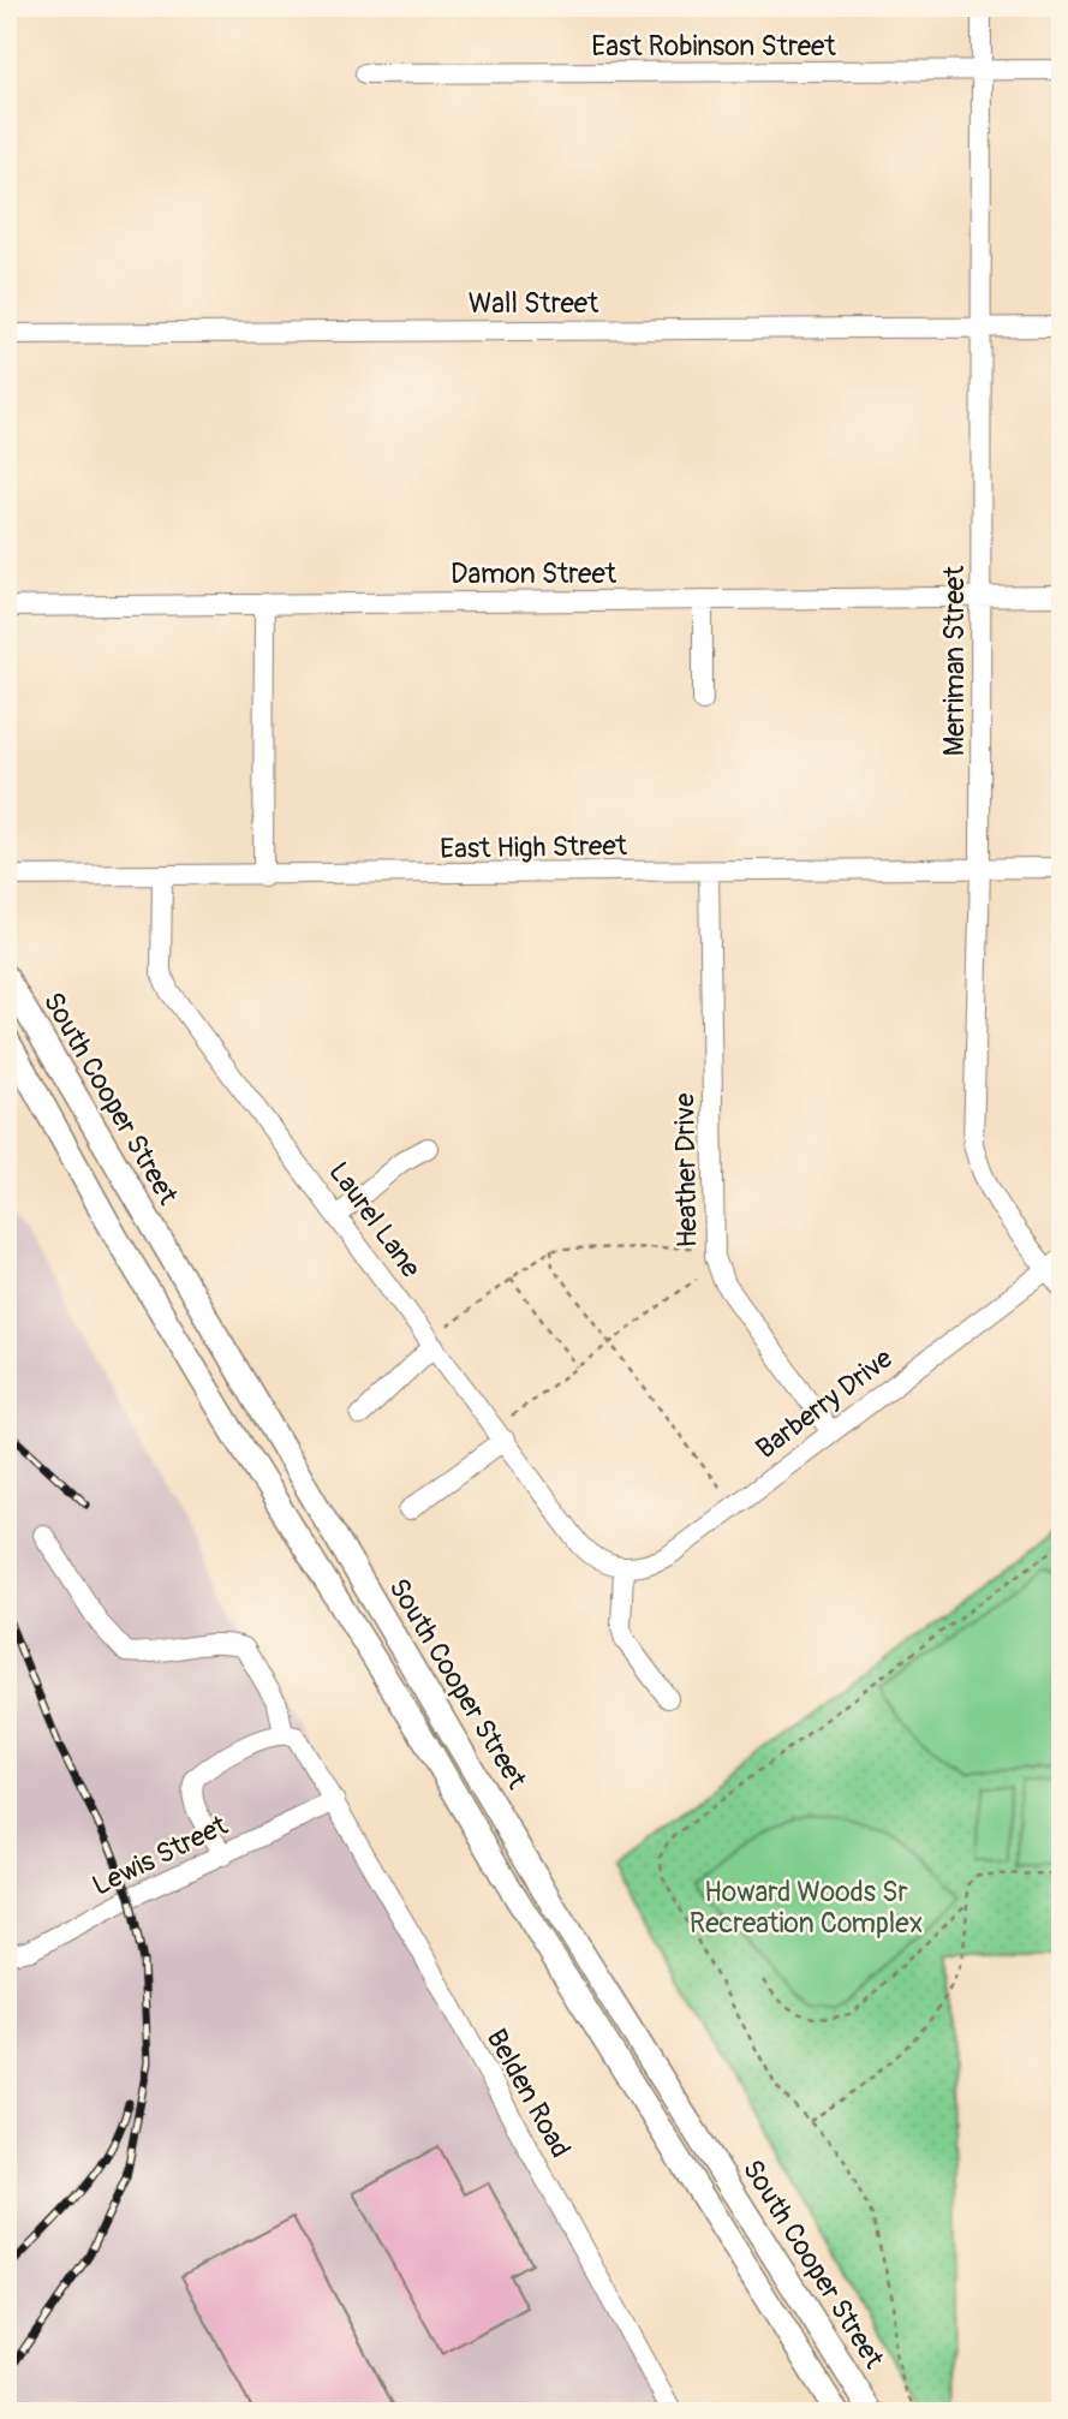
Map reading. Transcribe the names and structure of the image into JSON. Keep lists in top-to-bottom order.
{
  "streets": {
    "main road": ["South Cooper Street"],
    "street": [
      "East Robinson Street",
      "Wall Street",
      "Damon Street",
      "Merriman Street",
      "East High Street",
      "Heather Drive",
      "Laurel Lane",
      "Barberry Drive",
      "Lewis Street",
      "Belden Road"
    ]
  },
  "crossings": [
    ["East Robinson Street", "Merriman Street"],
    ["Wall Street", "Merriman Street"],
    ["Damon Street", "Merriman Street"],
    ["Merriman Street", "East High Street"],
    ["Merriman Street", "Barberry Drive"],
    ["East High Street", "Heather Drive"],
    ["East High Street", "Laurel Lane"],
    ["Heather Drive", "Barberry Drive"],
    ["Laurel Lane", "Barberry Drive"],
    ["Lewis Street", "Belden Road"]
  ],
  "parks": ["Howard Woods Sr Recreation Complex"]
}
